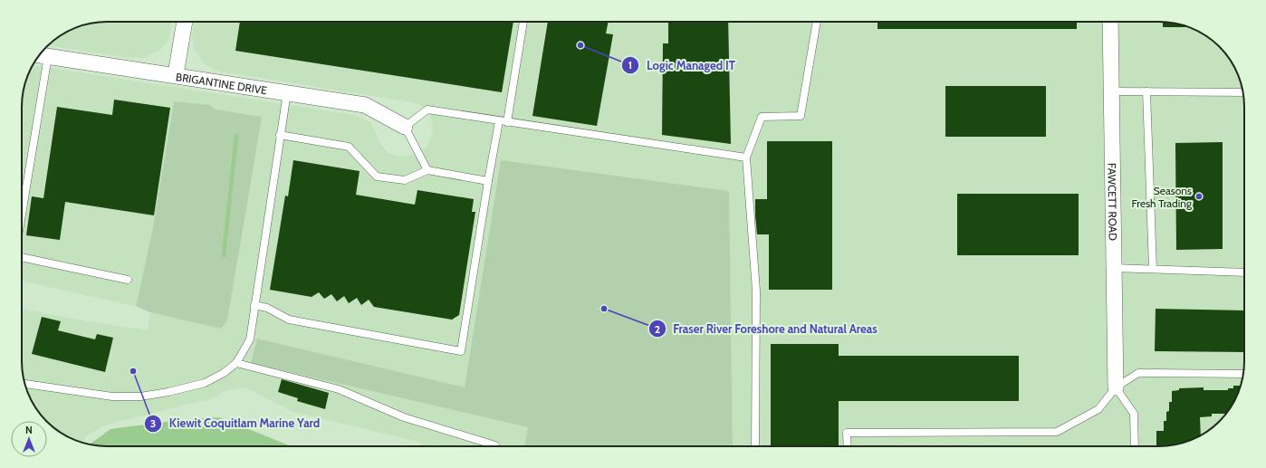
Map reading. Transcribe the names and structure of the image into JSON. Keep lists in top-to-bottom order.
{
  "streets": {
    "street": ["BRIGANTINE DRIVE", "FAWCETT ROAD"]
  },
  "places": [
    "Logic Managed IT",
    "Seasons Fresh Trading",
    "Fraser River Foreshore and Natural Areas",
    "Kiewit Coquitlam Marine Yard"
  ],
  "north": "top"
}
